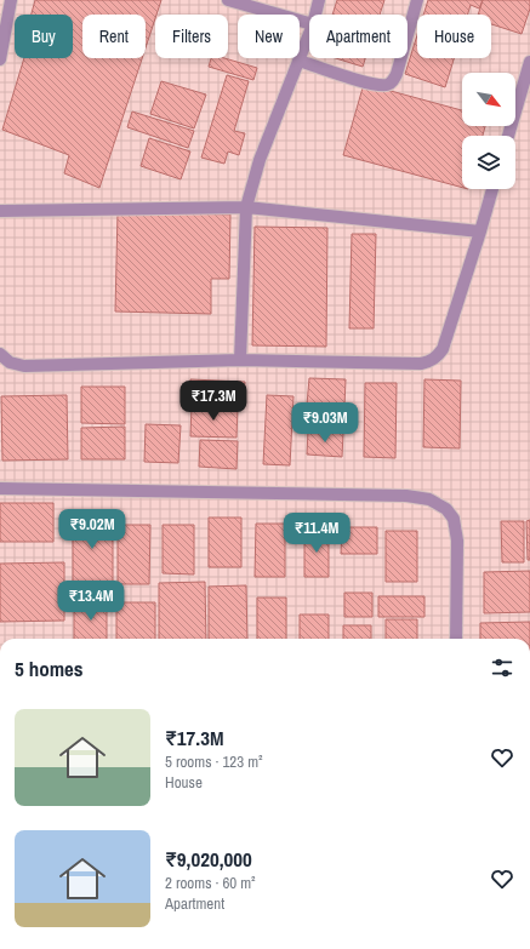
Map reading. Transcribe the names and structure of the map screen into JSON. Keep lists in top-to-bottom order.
{
  "north": "bottom right",
  "page": {
    "chip": [
      "Buy",
      "Rent",
      "Filters",
      "New",
      "Apartment",
      "House"
    ],
    "price": [
      "₹17.3M",
      "₹9.03M",
      "₹9.02M",
      "₹11.4M",
      "₹13.4M"
    ],
    "heading": "5 homes",
    "list": [
      {
        "name": "₹17.3M",
        "note": "5 rooms · 123 m² · House"
      },
      {
        "name": "₹9,020,000",
        "note": "2 rooms · 60 m² · Apartment"
      }
    ]
  }
}
